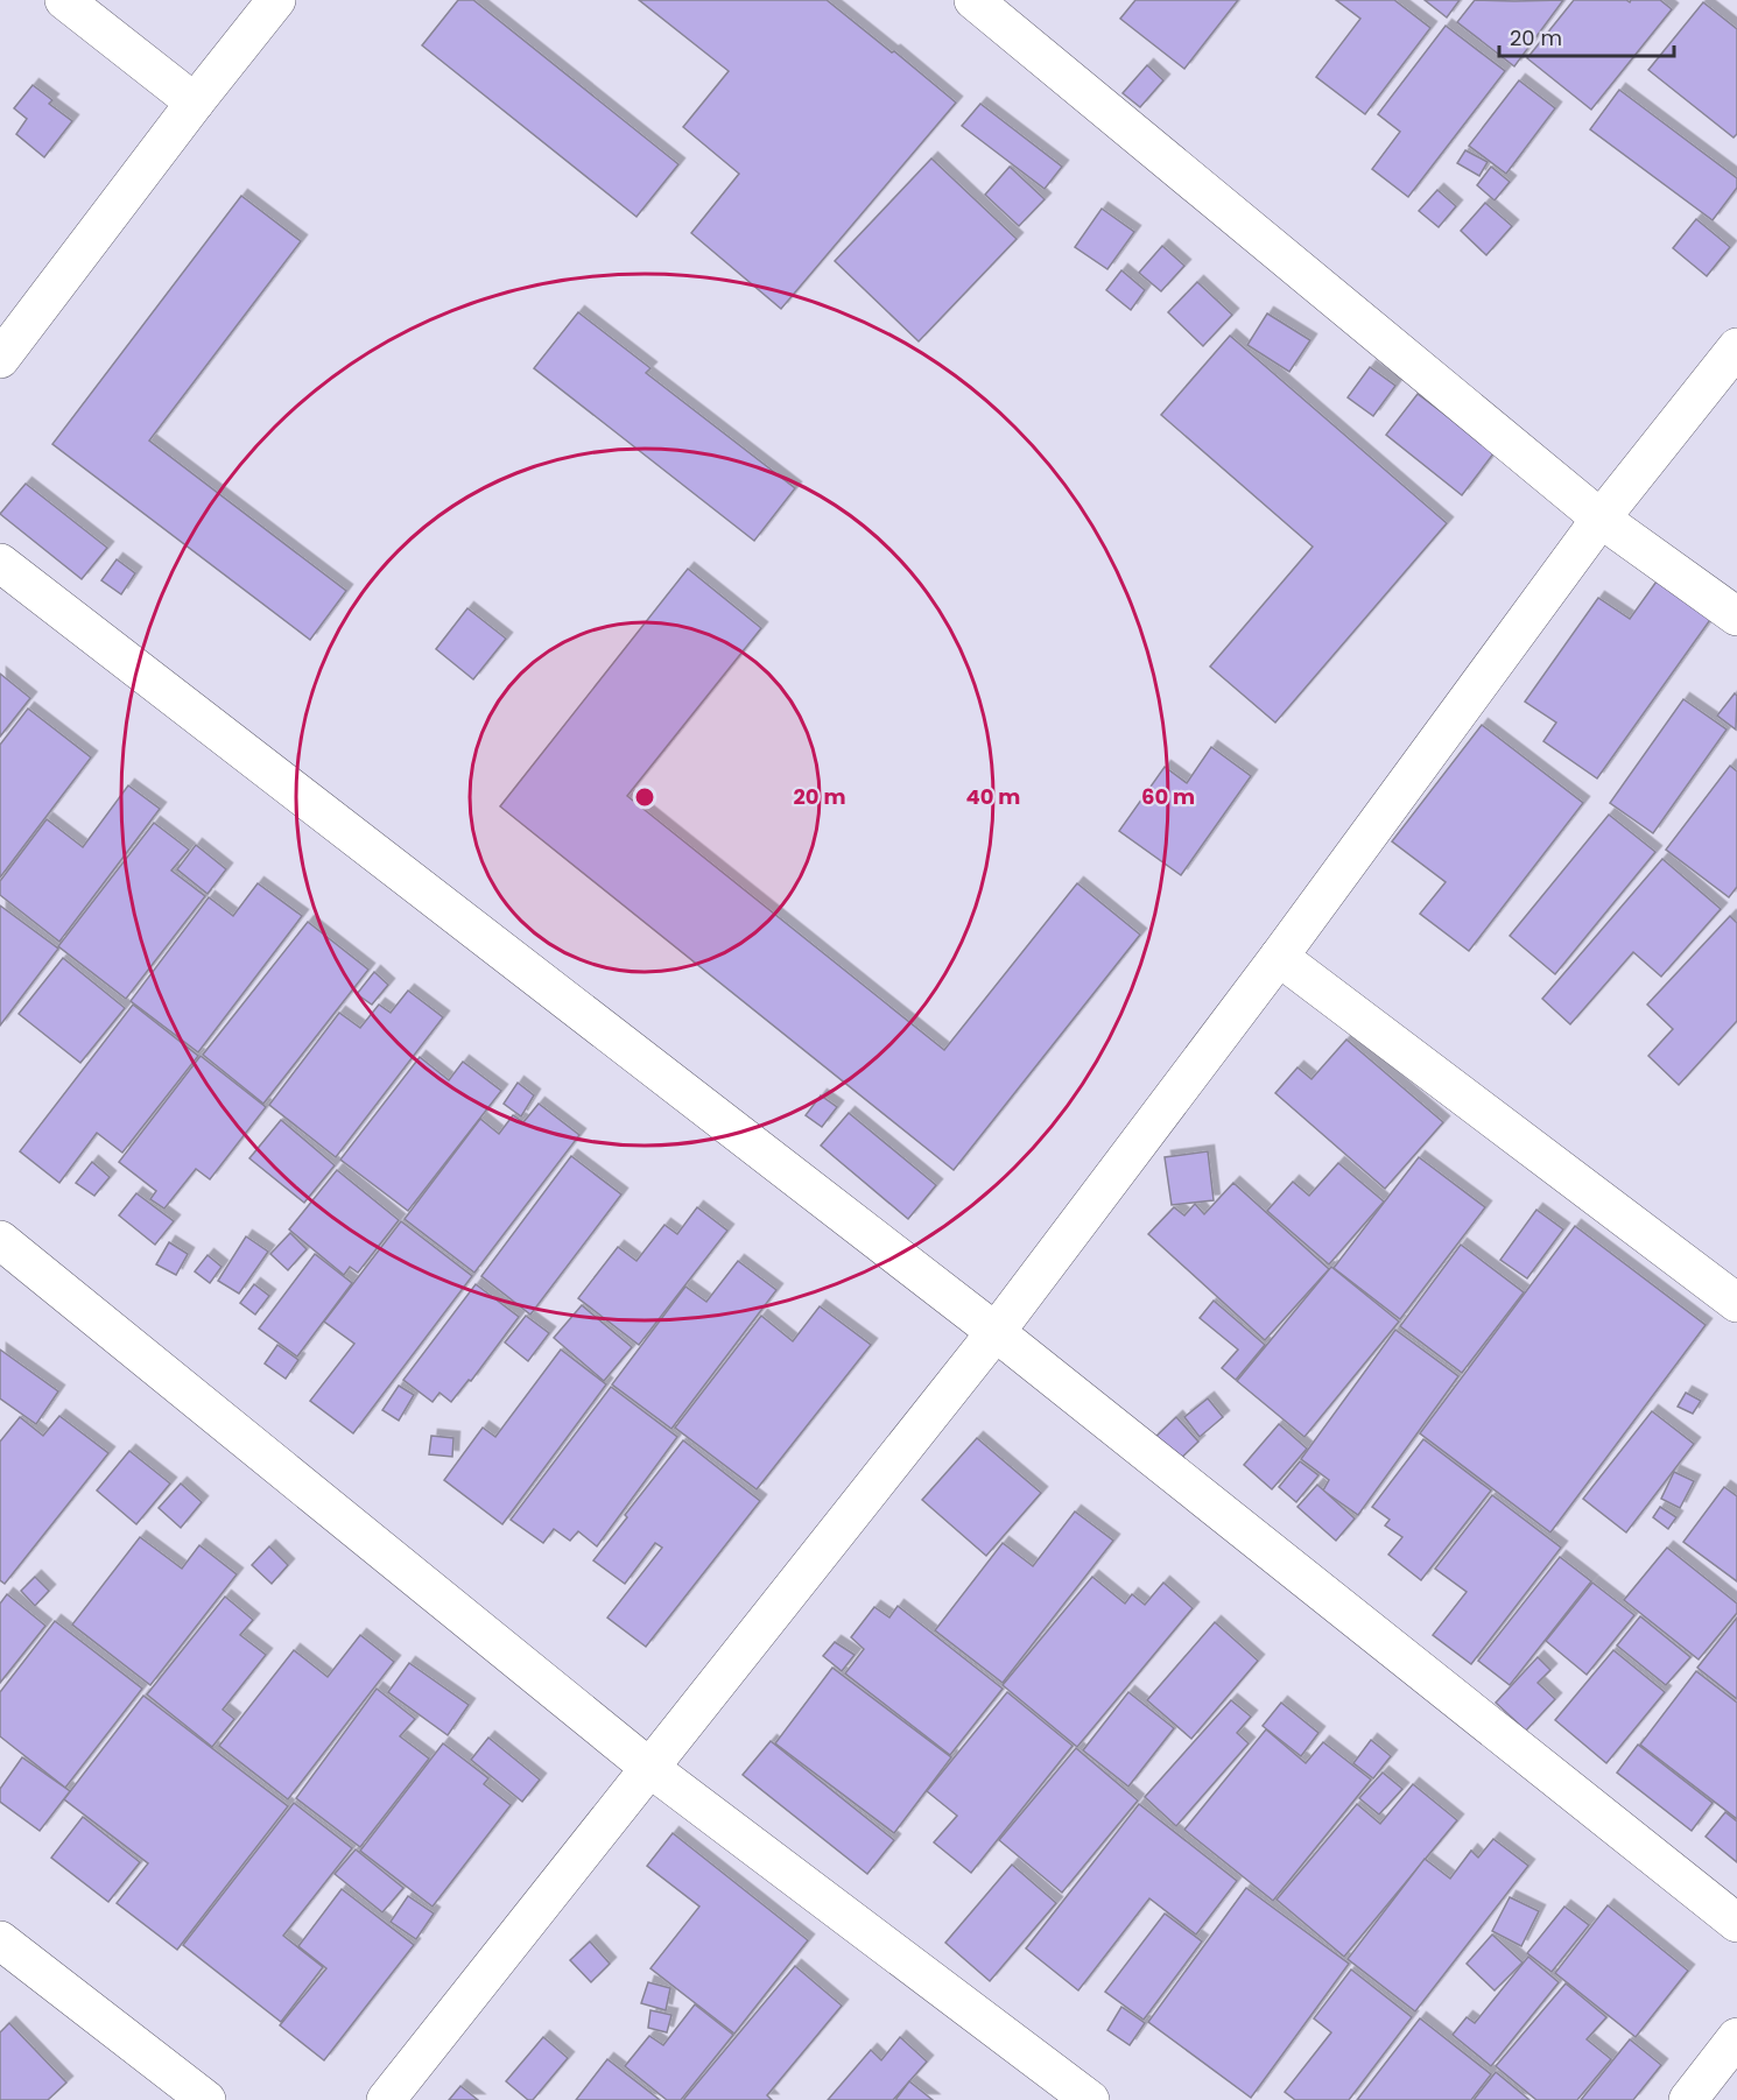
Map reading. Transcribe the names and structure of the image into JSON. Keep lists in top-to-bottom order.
{
  "scale_bar": "20 m",
  "rings": ["20 m", "40 m", "60 m"]
}
